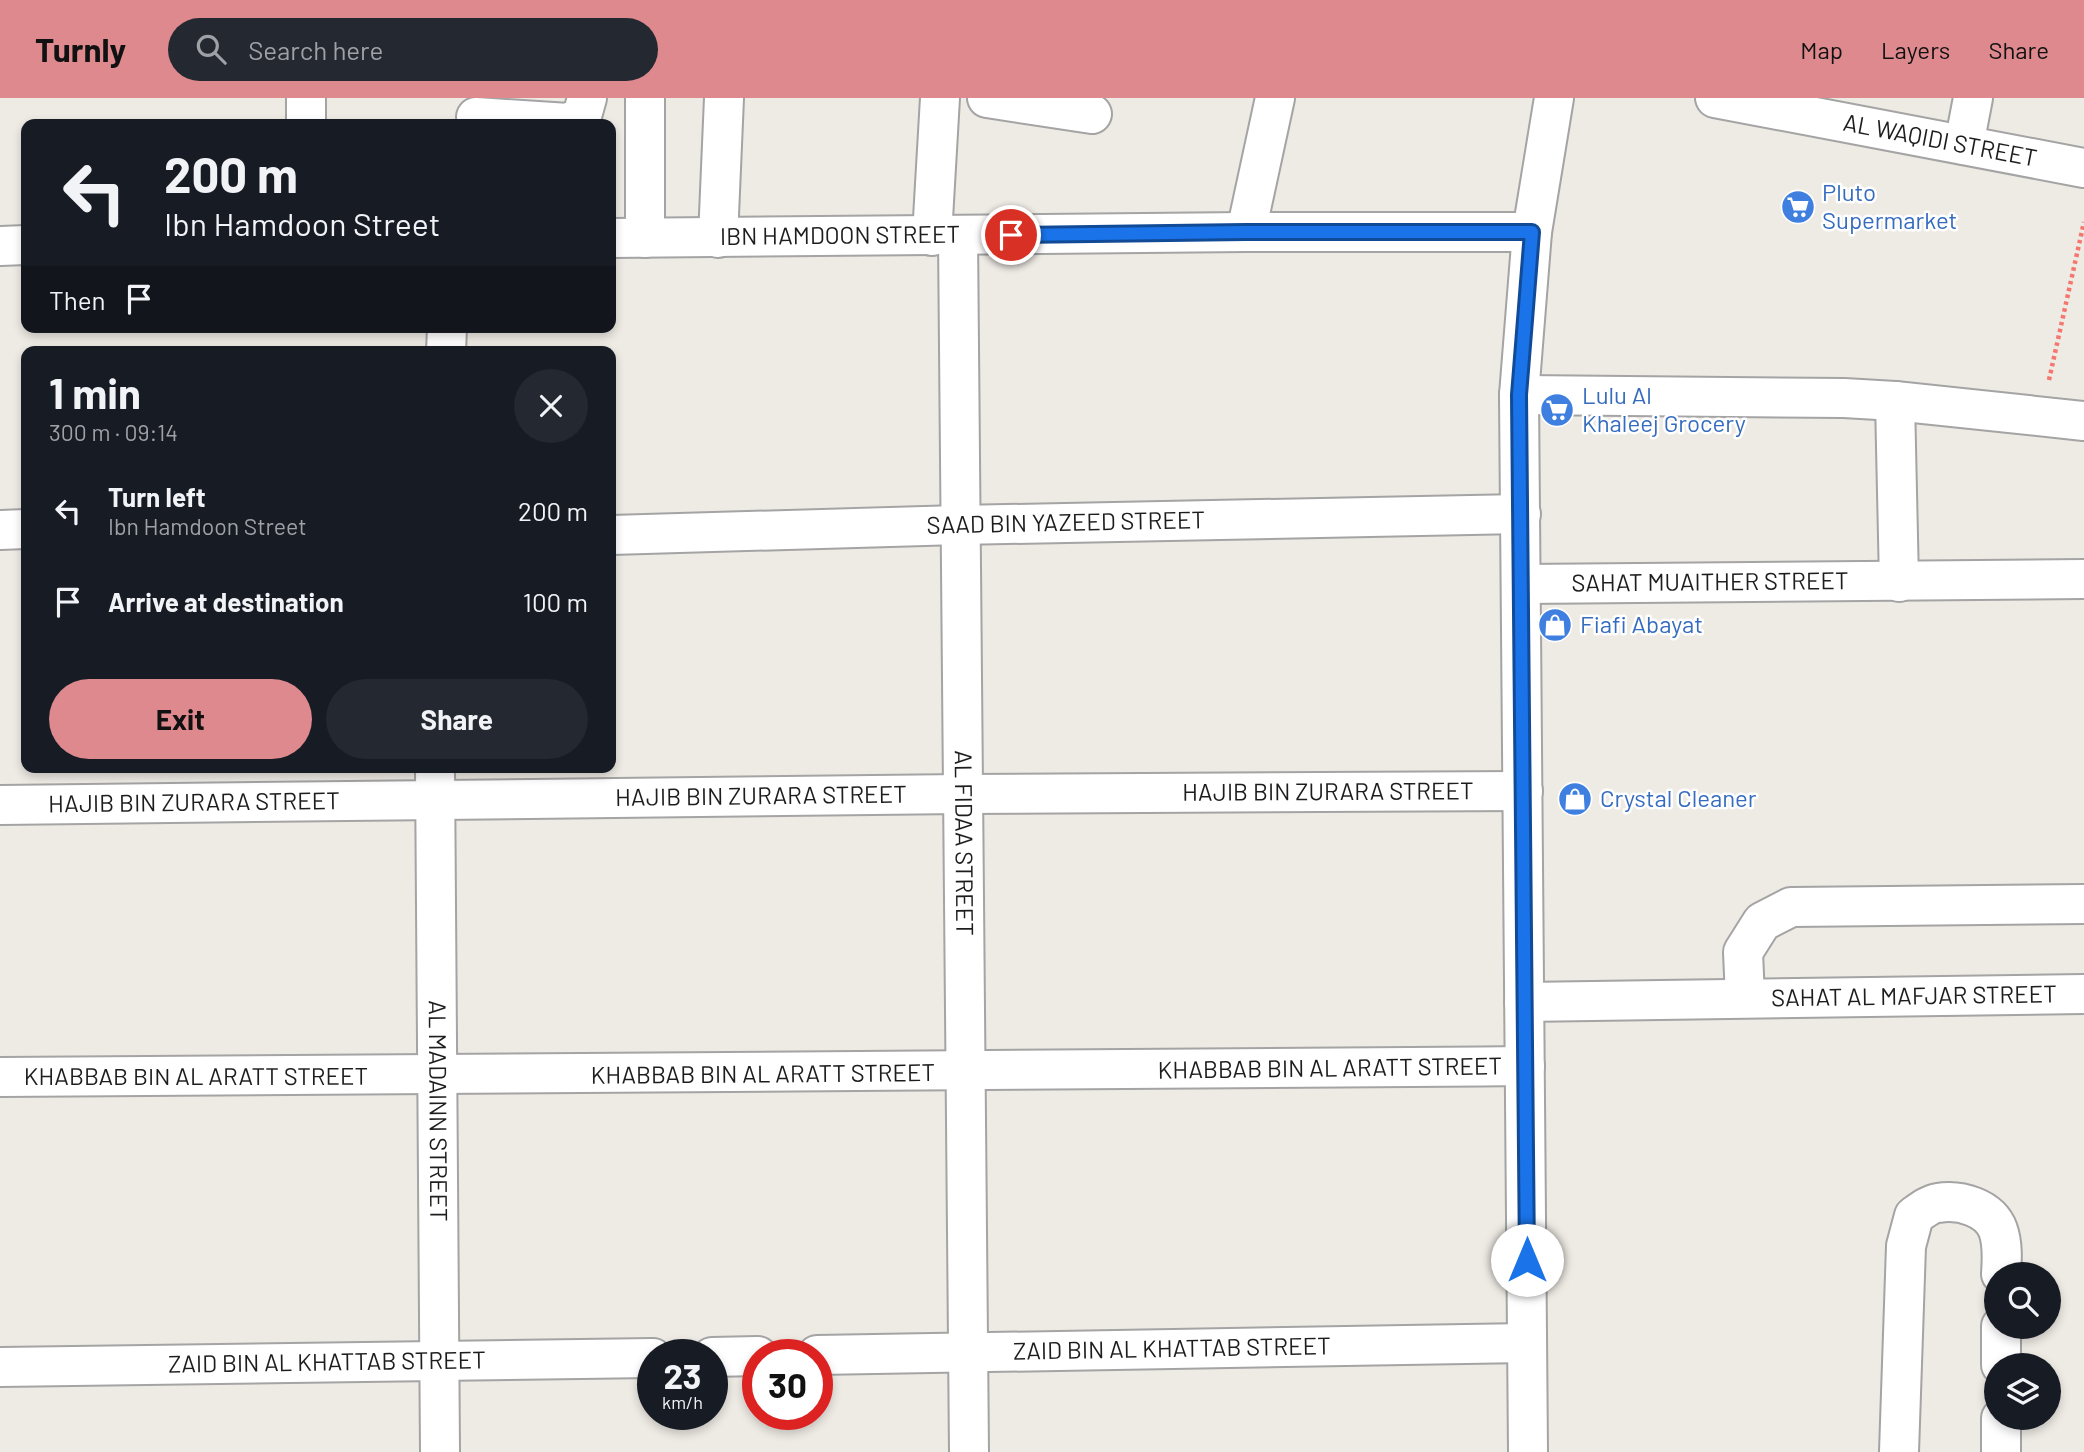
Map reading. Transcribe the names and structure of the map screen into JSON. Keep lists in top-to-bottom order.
{
  "streets": {
    "street": [
      "AL WAQIDI STREET",
      "IBN HAMDOON STREET",
      "SAAD BIN YAZEED STREET",
      "SAHAT MUAITHER STREET",
      "HAJIB BIN ZURARA STREET",
      "AL FIDAA STREET",
      "SAHAT AL MAFJAR STREET",
      "KHABBAB BIN AL ARATT STREET",
      "AL MADAINN STREET",
      "ZAID BIN AL KHATTAB STREET"
    ]
  },
  "crossings": [
    ["IBN HAMDOON STREET", "AL FIDAA STREET"],
    ["SAAD BIN YAZEED STREET", "AL FIDAA STREET"],
    ["HAJIB BIN ZURARA STREET", "AL FIDAA STREET"],
    ["HAJIB BIN ZURARA STREET", "AL MADAINN STREET"],
    ["AL FIDAA STREET", "KHABBAB BIN AL ARATT STREET"],
    ["AL FIDAA STREET", "ZAID BIN AL KHATTAB STREET"],
    ["KHABBAB BIN AL ARATT STREET", "AL MADAINN STREET"],
    ["AL MADAINN STREET", "ZAID BIN AL KHATTAB STREET"]
  ],
  "places": {
    "supermarket": ["Pluto Supermarket", "Lulu Al Khaleej Grocery"],
    "shop": ["Fiafi Abayat", "Crystal Cleaner"]
  },
  "page": {
    "header": "Turnly",
    "search": "Search here",
    "nav": ["Map", "Layers", "Share"],
    "turn": ["200 m", "Ibn Hamdoon Street"],
    "then": "Then",
    "heading": ["1 min", "300 m · 09:14"],
    "list": [
      {
        "name": "Turn left",
        "note": "Ibn Hamdoon Street",
        "value": "200 m"
      },
      {
        "name": "Arrive at destination",
        "value": "100 m"
      }
    ],
    "buttons": ["Exit", "Share"],
    "speed": "23 km/h",
    "limit": "30"
  }
}
